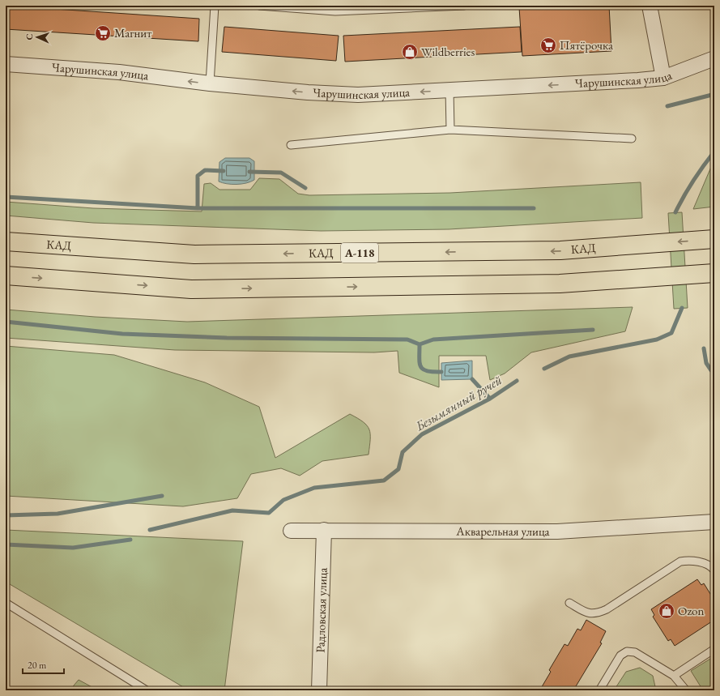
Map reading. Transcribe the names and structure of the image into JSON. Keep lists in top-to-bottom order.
{
  "streets": {
    "highway": ["КАД", "А-118"],
    "street": ["Чарушинская улица", "Акварельная улица", "Радловская улица"]
  },
  "crossings": [
    ["Акварельная улица", "Радловская улица"]
  ],
  "one_way": ["Чарушинская улица"],
  "water": ["Безымянный ручей"],
  "places": {
    "supermarket": ["Магнит", "Пятёрочка"],
    "shop": ["Wildberries", "Ozon"]
  },
  "scale_bar": "20 m",
  "north": "left"
}
